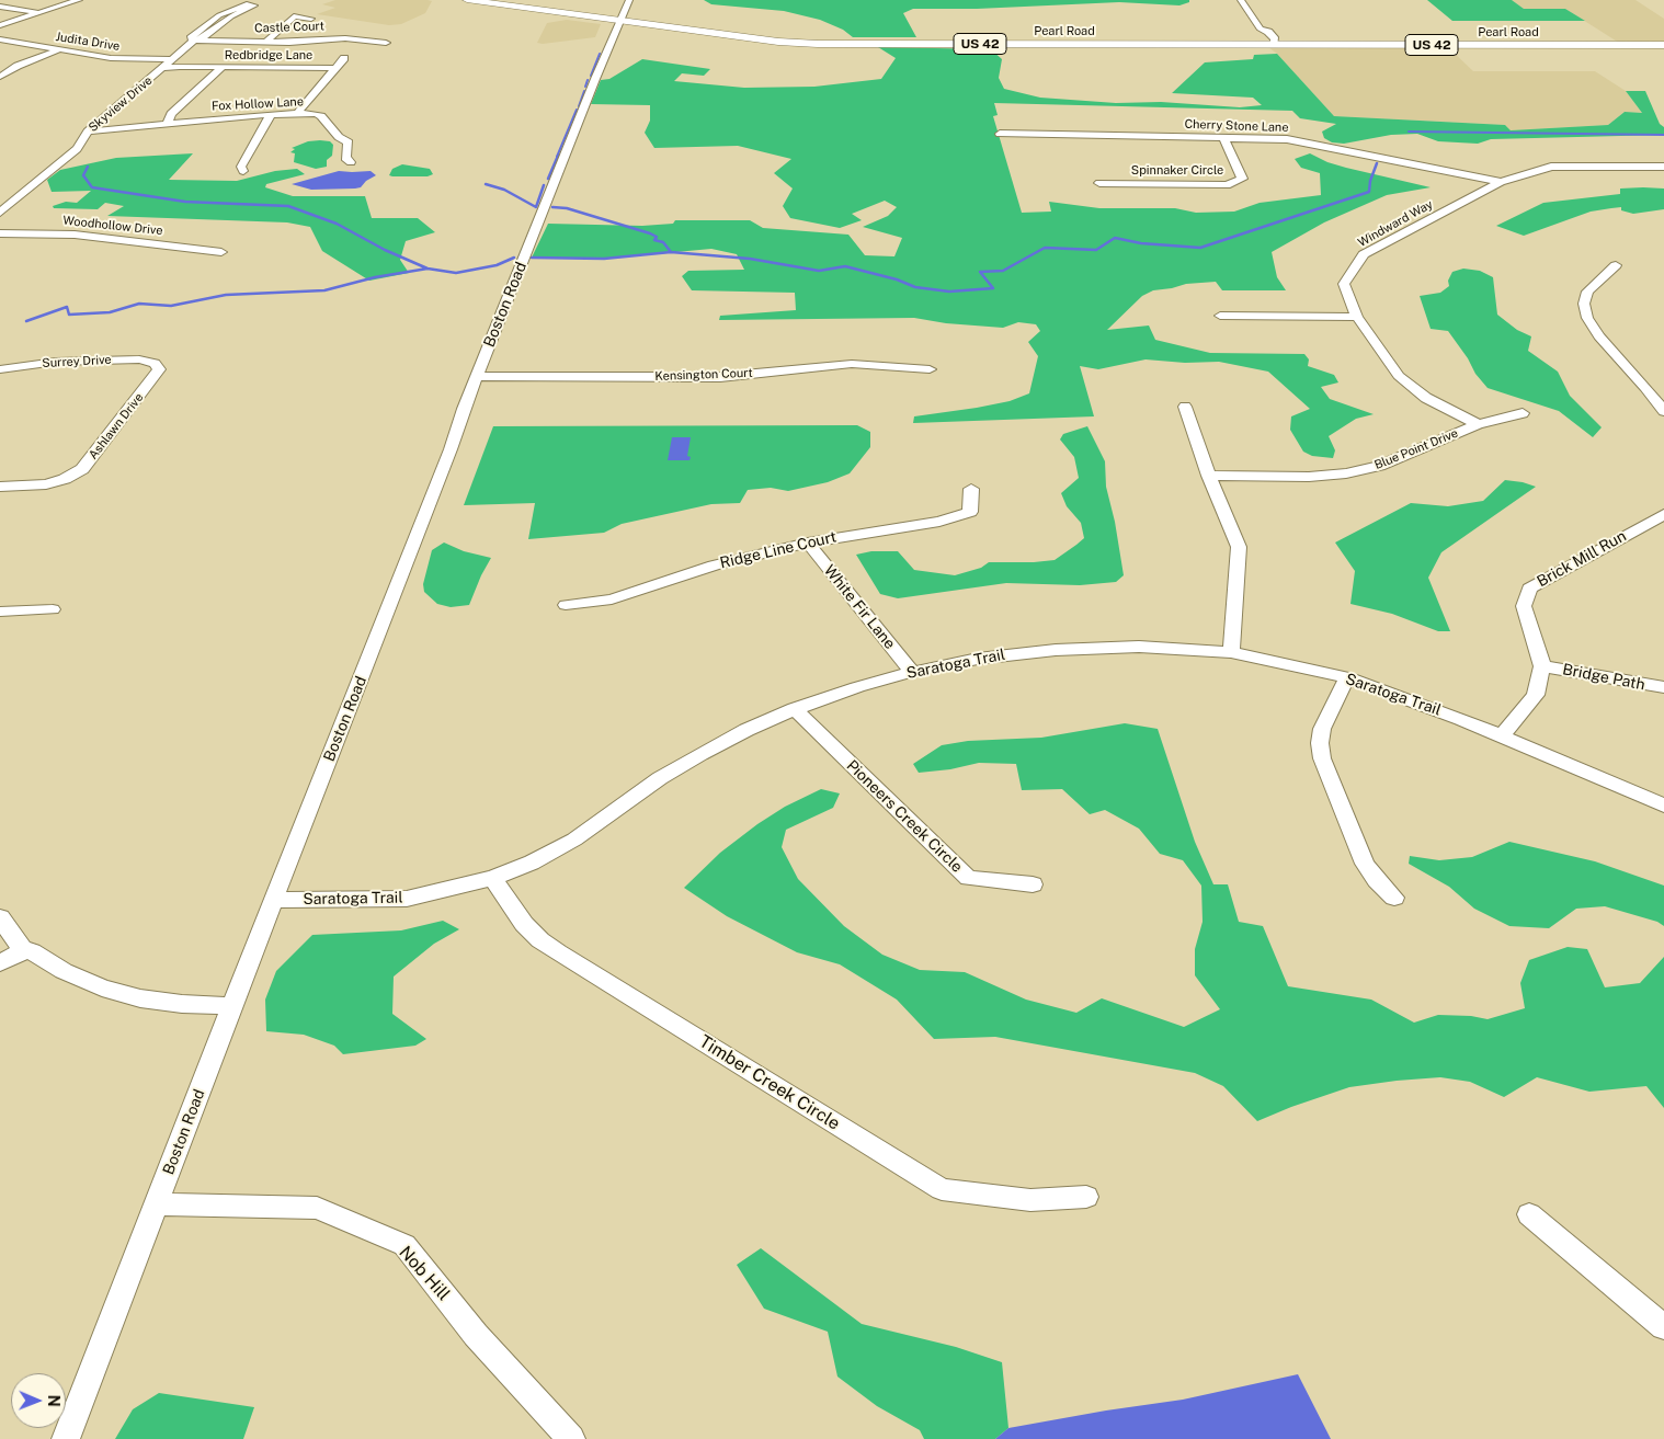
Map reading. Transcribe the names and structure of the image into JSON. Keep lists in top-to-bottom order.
{
  "streets": {
    "main road": ["Pearl Road", "US 42"],
    "street": [
      "Castle Court",
      "Judita Drive",
      "Redbridge Lane",
      "Skyview Drive",
      "Fox Hollow Lane",
      "Cherry Stone Lane",
      "Spinnaker Circle",
      "Windward Way",
      "Woodhollow Drive",
      "Boston Road",
      "Surrey Drive",
      "Kensington Court",
      "Ashlawn Drive",
      "Blue Point Drive",
      "Ridge Line Court",
      "Brick Mill Run",
      "White Fir Lane",
      "Saratoga Trail",
      "Bridge Path",
      "Pioneers Creek Circle",
      "Timber Creek Circle",
      "Nob Hill"
    ]
  },
  "crossings": [
    ["Castle Court", "Skyview Drive"],
    ["Pearl Road", "Boston Road"],
    ["Judita Drive", "Skyview Drive"],
    ["Redbridge Lane", "Skyview Drive"],
    ["Skyview Drive", "Fox Hollow Lane"],
    ["Cherry Stone Lane", "Spinnaker Circle"],
    ["Cherry Stone Lane", "Windward Way"],
    ["Windward Way", "Blue Point Drive"],
    ["Boston Road", "Kensington Court"],
    ["Boston Road", "Saratoga Trail"],
    ["Boston Road", "Nob Hill"],
    ["Surrey Drive", "Ashlawn Drive"],
    ["Ridge Line Court", "White Fir Lane"],
    ["Brick Mill Run", "Bridge Path"],
    ["White Fir Lane", "Saratoga Trail"],
    ["Saratoga Trail", "Pioneers Creek Circle"],
    ["Saratoga Trail", "Timber Creek Circle"]
  ],
  "north": "right"
}
